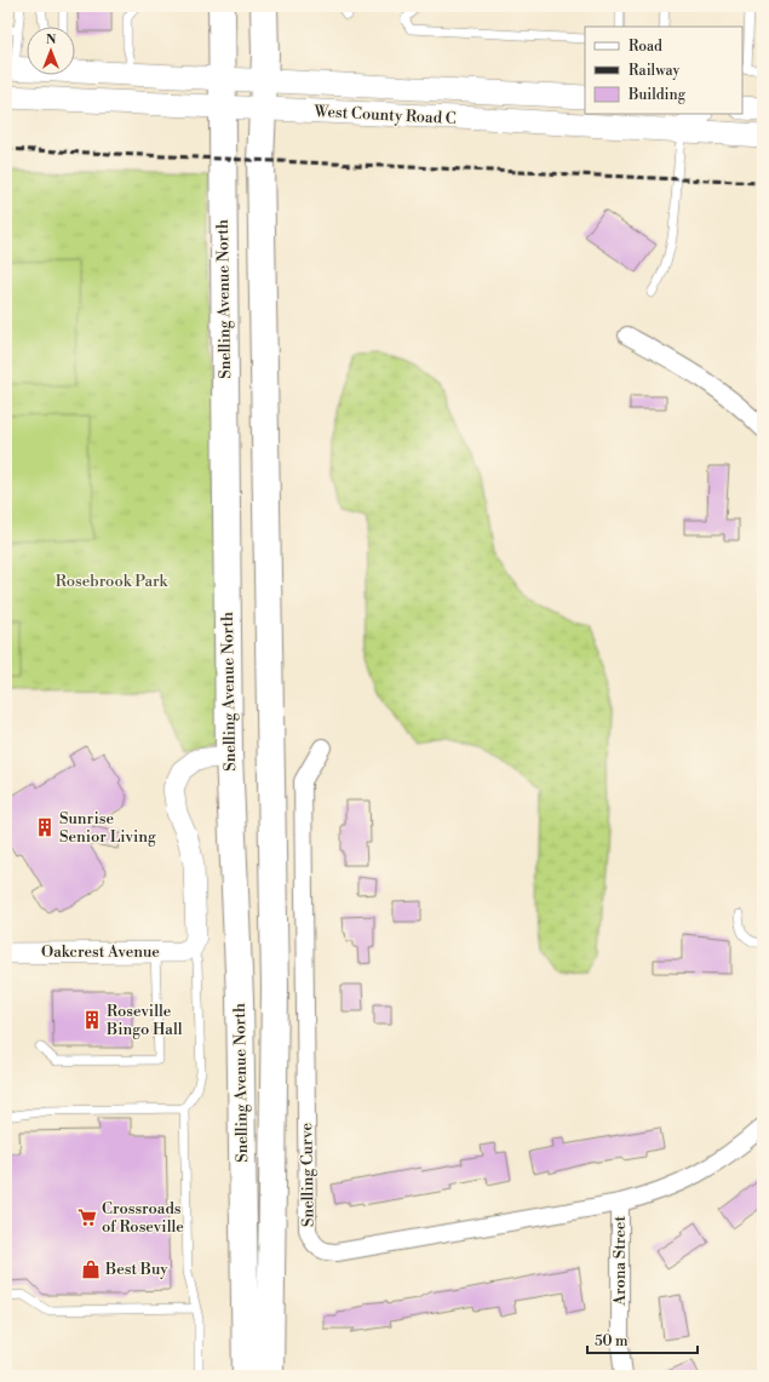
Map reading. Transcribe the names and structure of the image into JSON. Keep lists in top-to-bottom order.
{
  "streets": {
    "highway": ["Snelling Avenue North"],
    "main road": ["West County Road C"],
    "street": ["Oakcrest Avenue", "Snelling Curve", "Arona Street"]
  },
  "crossings": [
    ["West County Road C", "Snelling Avenue North"],
    ["Snelling Curve", "Arona Street"]
  ],
  "parks": ["Rosebrook Park"],
  "places": {
    "building": ["Sunrise Senior Living", "Roseville Bingo Hall"],
    "supermarket": ["Crossroads of Roseville"],
    "shop": ["Best Buy"]
  },
  "legend": ["Road", "Railway", "Building"],
  "scale_bar": "50 m",
  "north": "top"
}
